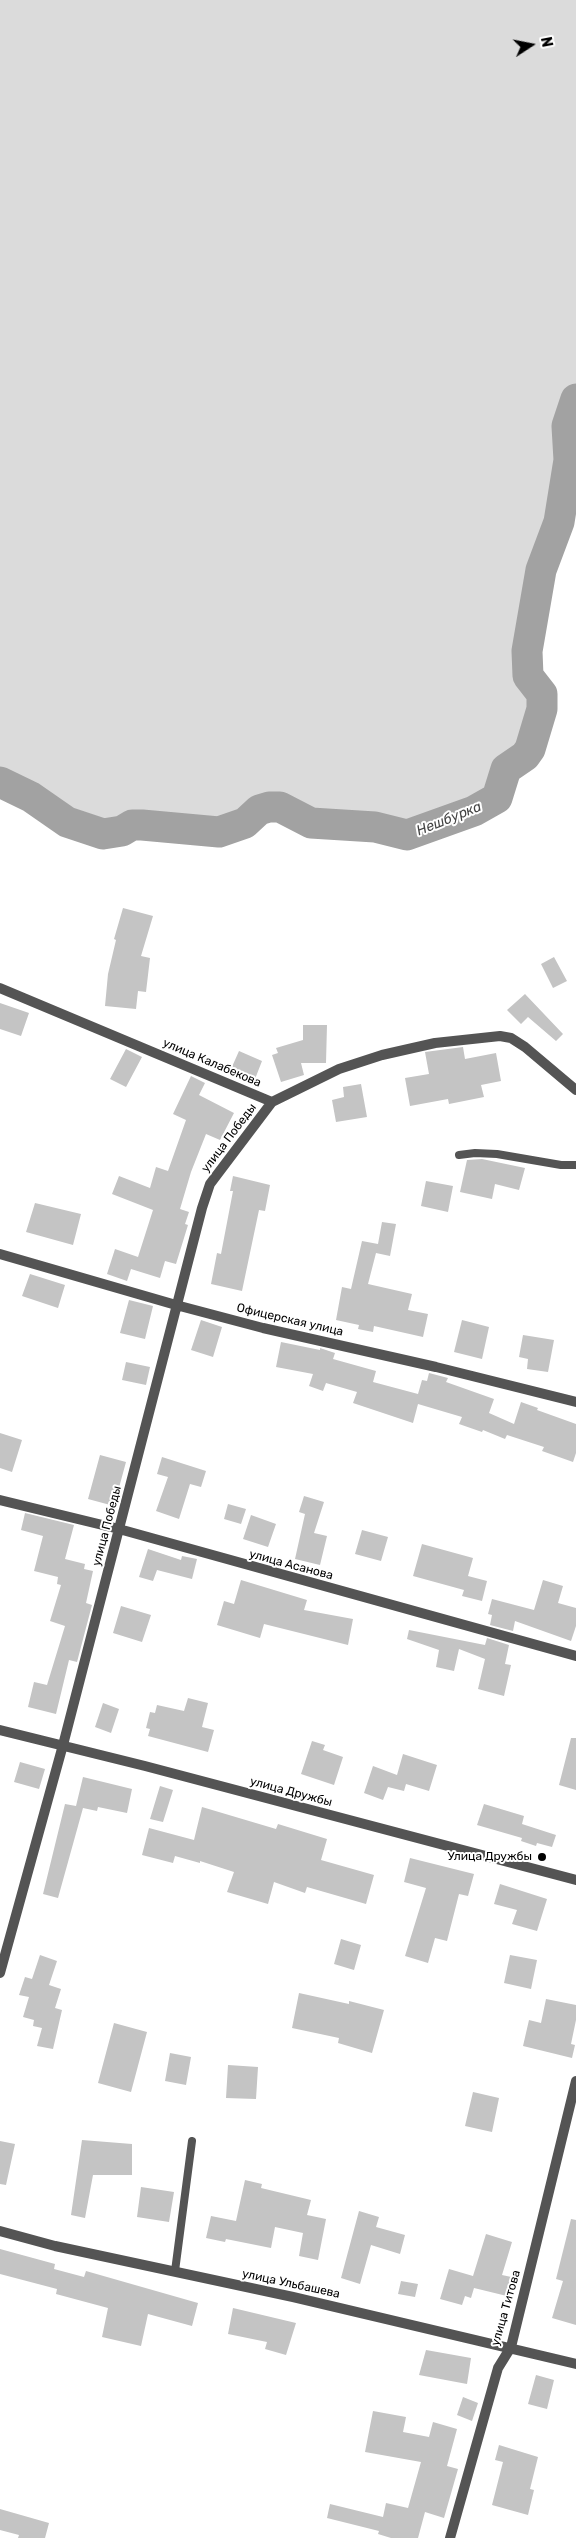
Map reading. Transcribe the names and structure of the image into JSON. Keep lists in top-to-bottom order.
{
  "streets": {
    "street": [
      "улица Калабекова",
      "улица Победы",
      "Офицерская улица",
      "улица Асанова",
      "улица Дружбы",
      "улица Ульбашева",
      "улица Титова"
    ]
  },
  "crossings": [
    ["улица Калабекова", "улица Победы"],
    ["улица Победы", "Офицерская улица"],
    ["улица Победы", "улица Асанова"],
    ["улица Победы", "улица Дружбы"],
    ["улица Ульбашева", "улица Титова"]
  ],
  "water": ["Нешбурка"],
  "places": ["Улица Дружбы"],
  "north": "right"
}
